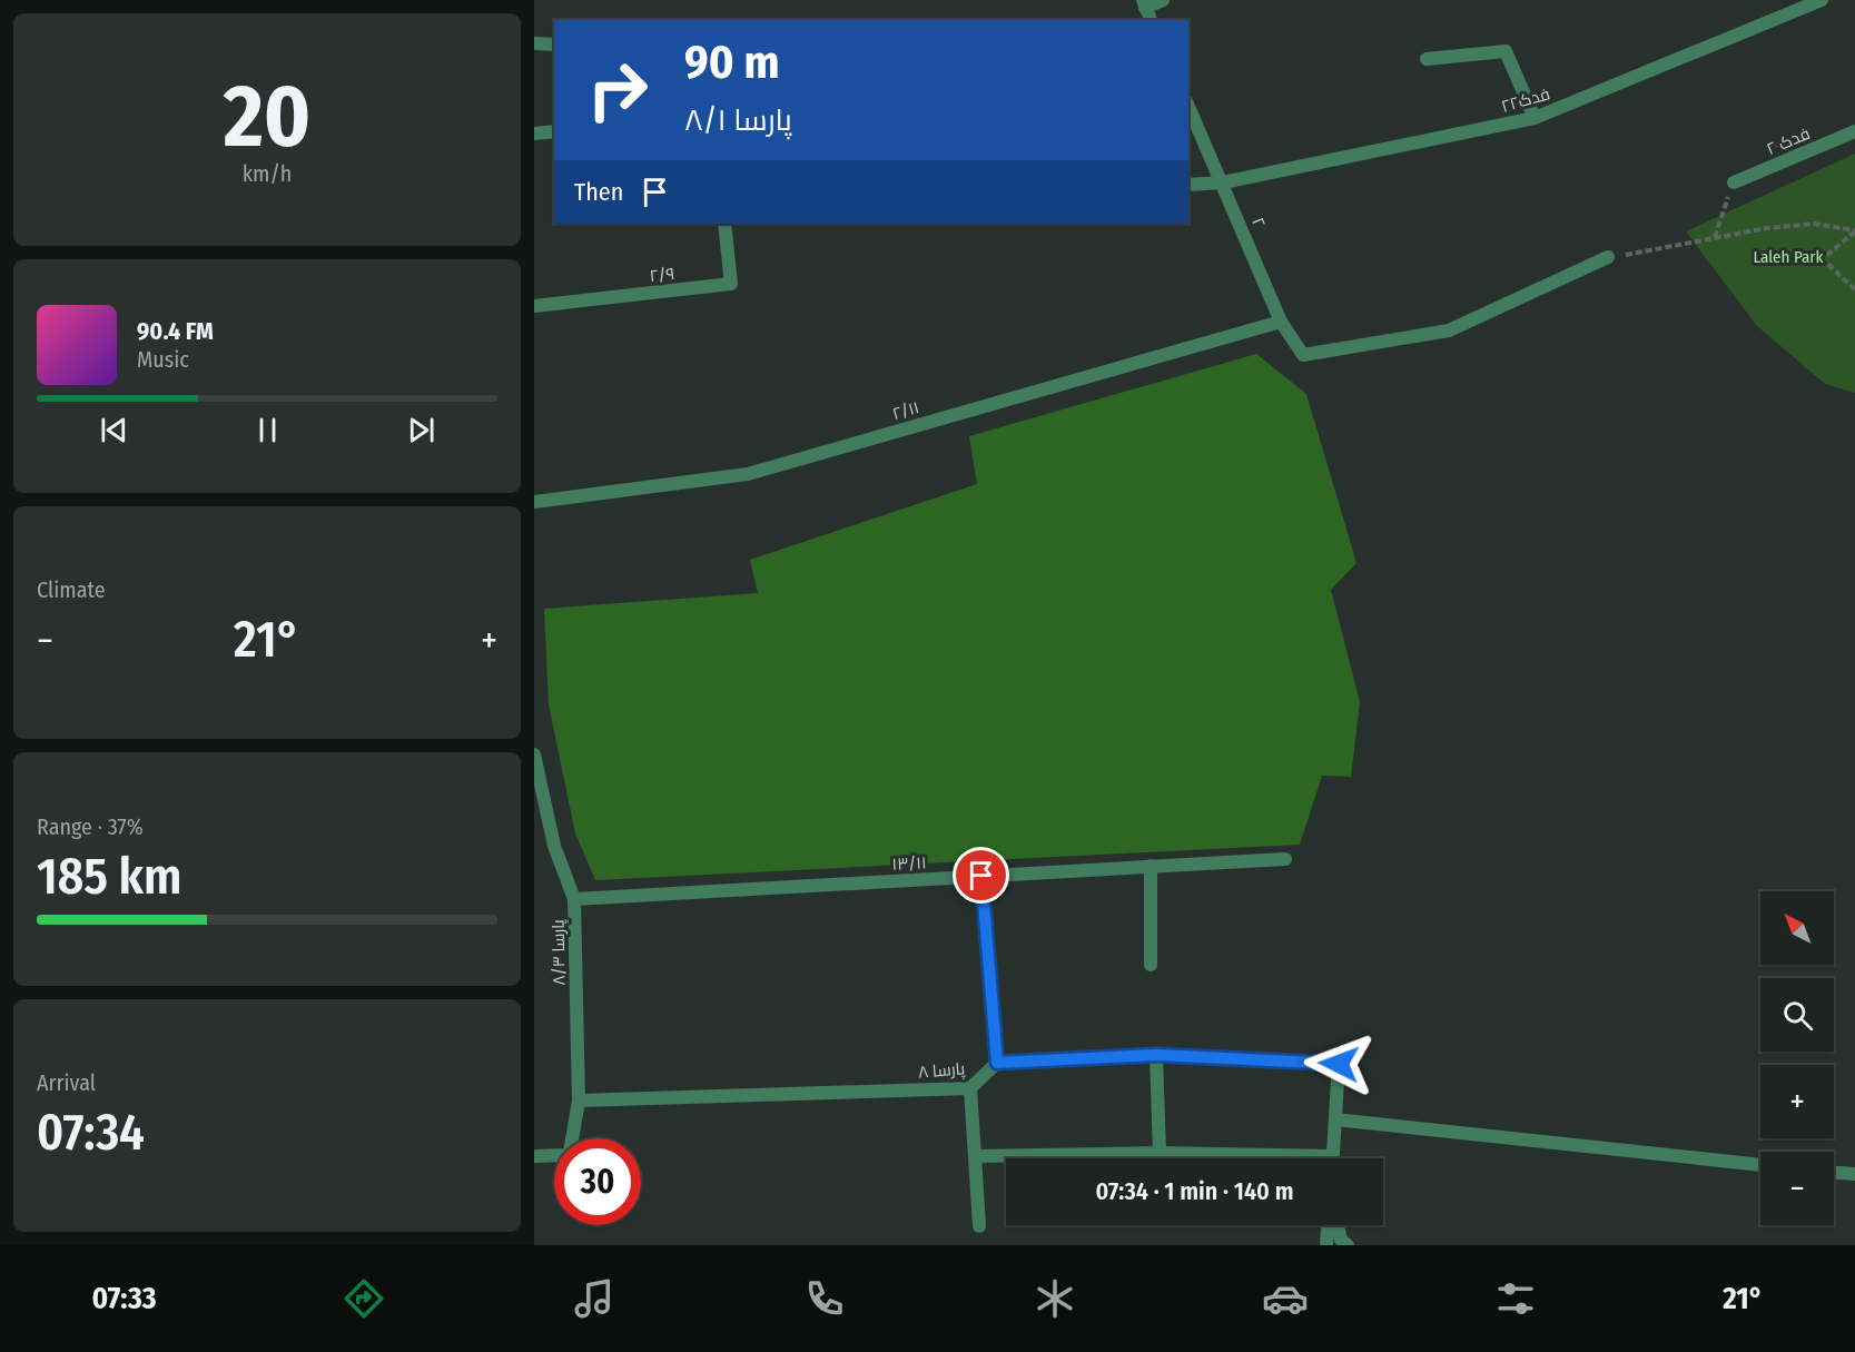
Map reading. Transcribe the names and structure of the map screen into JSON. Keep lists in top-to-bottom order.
{
  "streets": {
    "street": [
      "فدک۲۲",
      "فدک۲۰",
      "۲",
      "۲/۹",
      "۲/۱۱",
      "۱۳/۱۱",
      "۸/۳ پارسا",
      "۸ پارسا"
    ]
  },
  "crossings": [
    ["فدک۲۲", "۲"],
    ["۲", "۲/۱۱"],
    ["۱۳/۱۱", "۸/۳ پارسا"],
    ["۸/۳ پارسا", "۸ پارسا"]
  ],
  "parks": ["Laleh Park"],
  "north": "top left",
  "page": {
    "tile": [
      ["20", "km/h"],
      "Climate",
      ["Range · 37%", "185 km"],
      ["Arrival", "07:34"]
    ],
    "turn": ["90 m", "۸/۱ پارسا"],
    "then": "Then",
    "song": ["90.4 FM", "Music"],
    "heat": ["−", "21°", "+"],
    "map_buttons": ["+", "−"],
    "limit": "30",
    "trip": "07:34 · 1 min · 140 m",
    "tabs": ["07:33", "21°"]
  }
}
